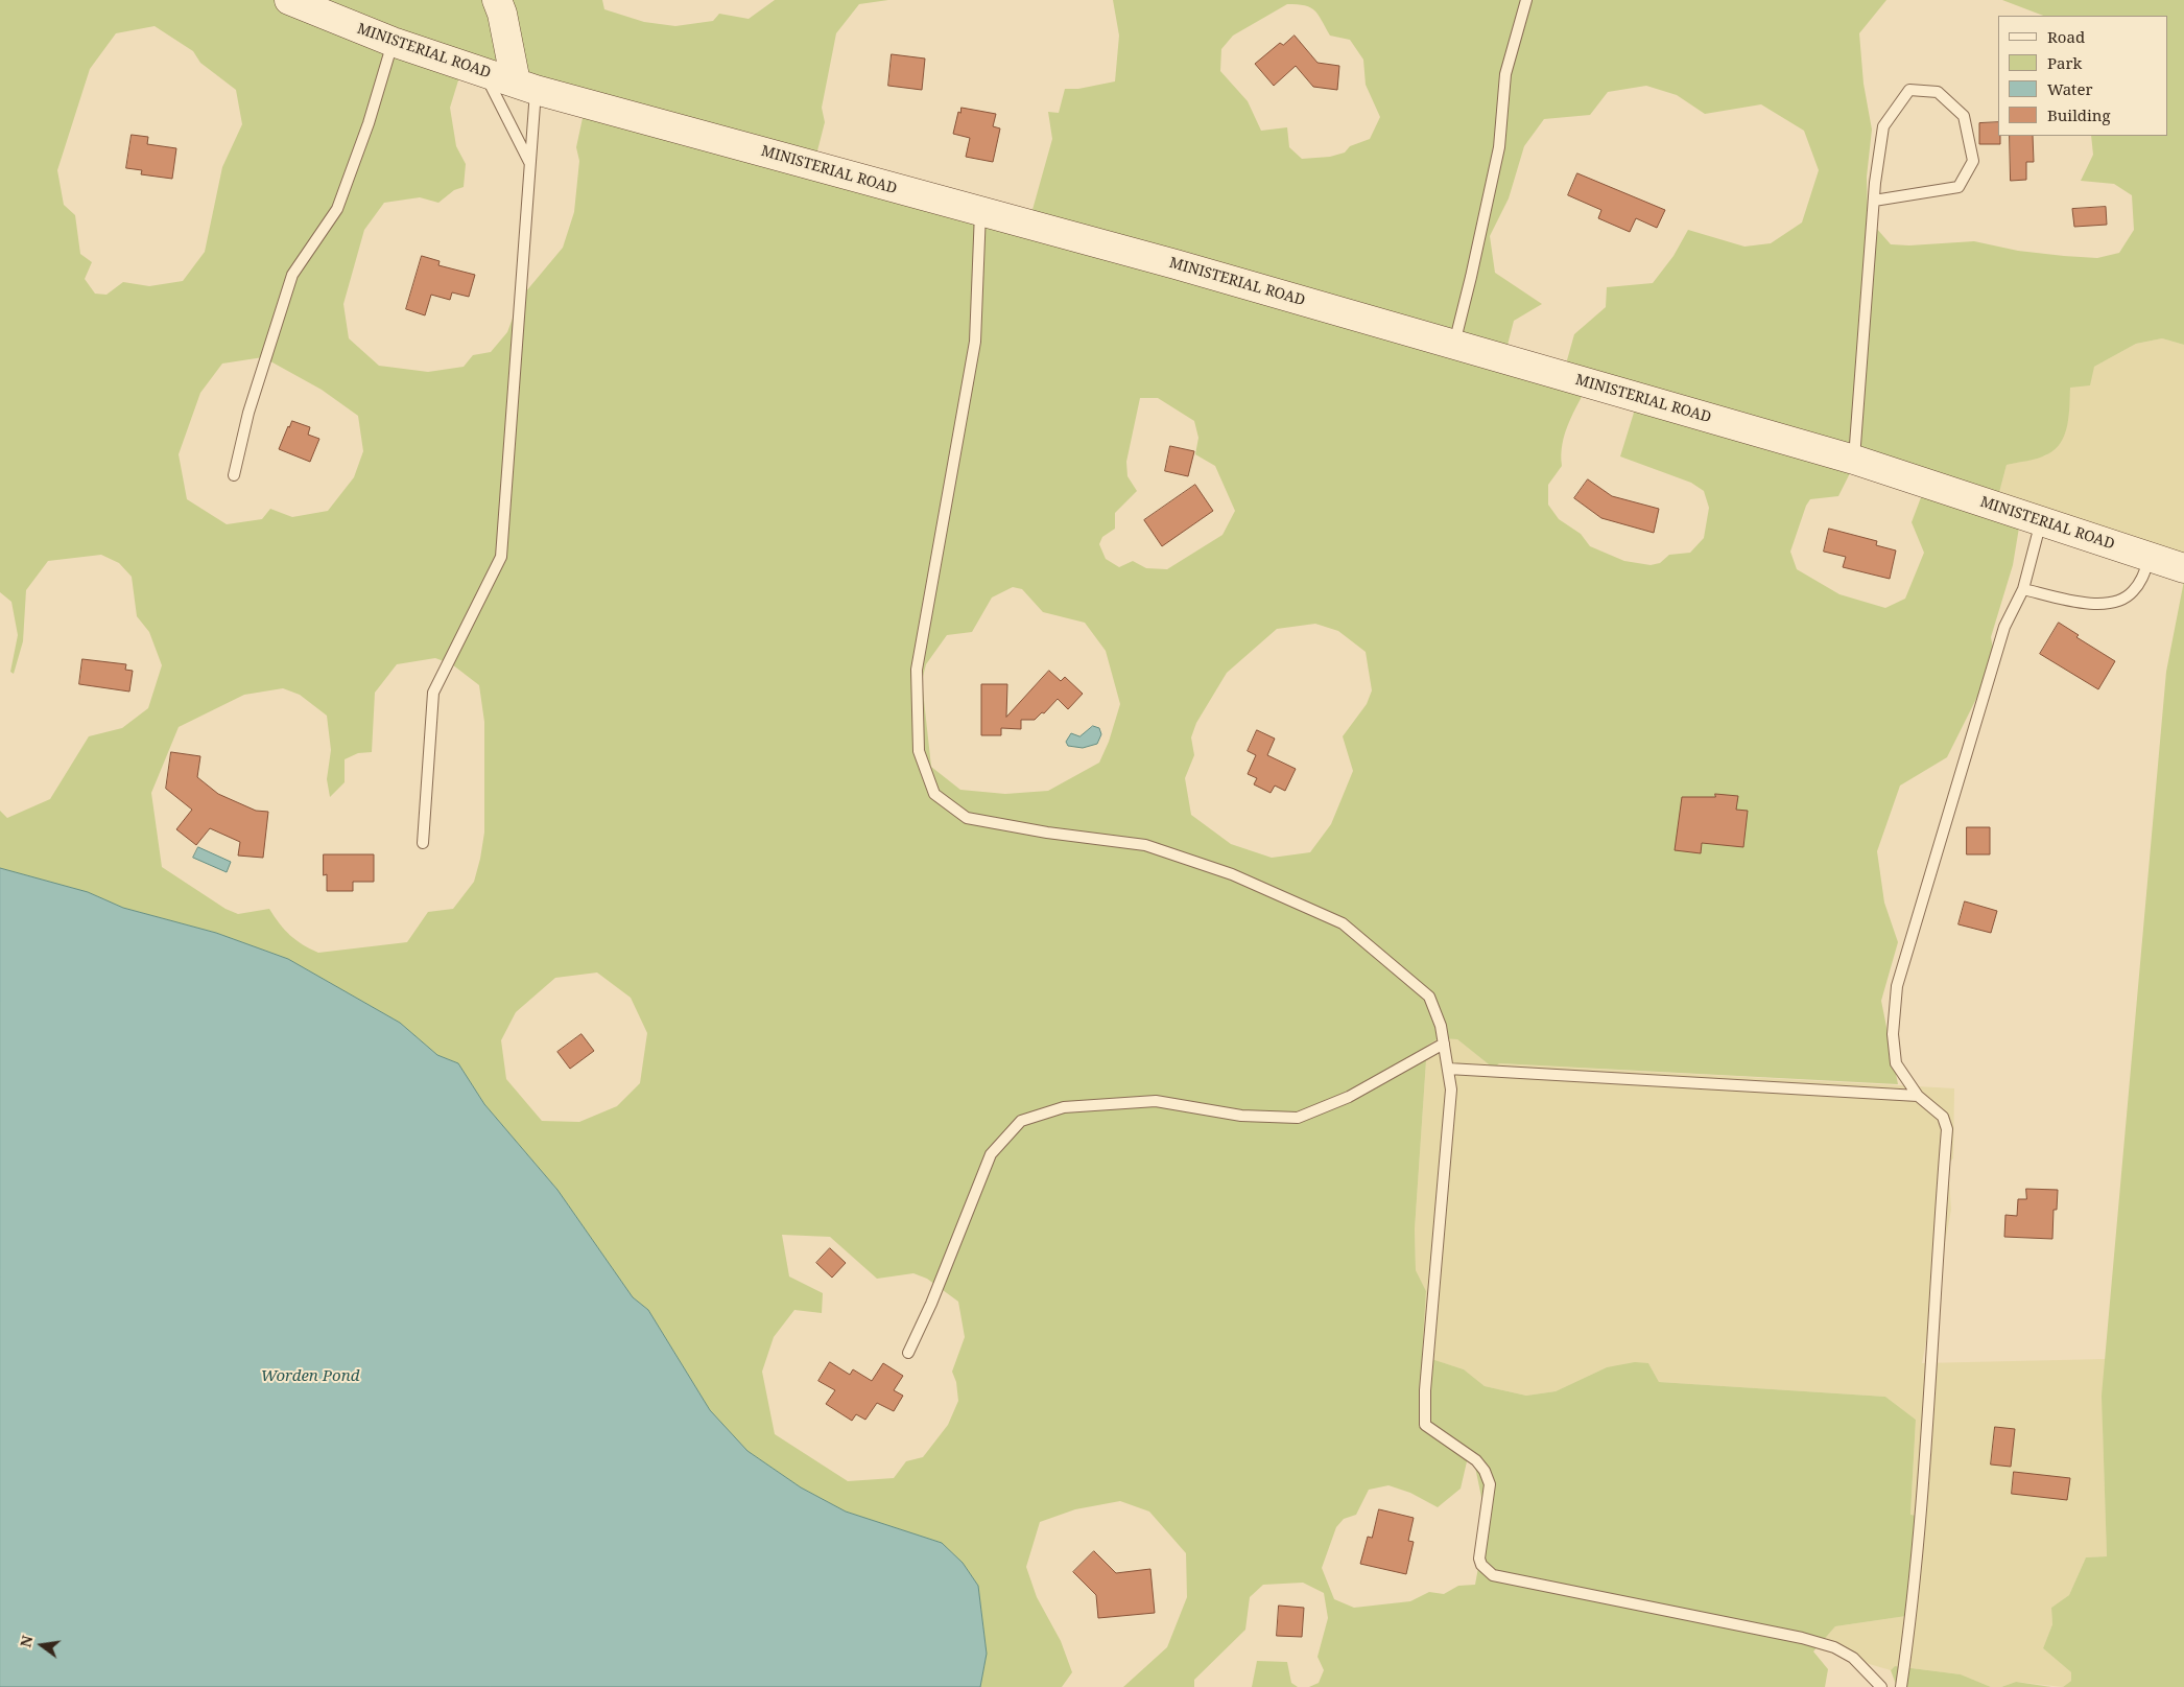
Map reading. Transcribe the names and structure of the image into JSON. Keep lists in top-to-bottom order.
{
  "streets": {
    "main road": ["MINISTERIAL ROAD"]
  },
  "water": ["Worden Pond"],
  "legend": [
    "Road",
    "Park",
    "Water",
    "Building"
  ],
  "north": "left"
}
